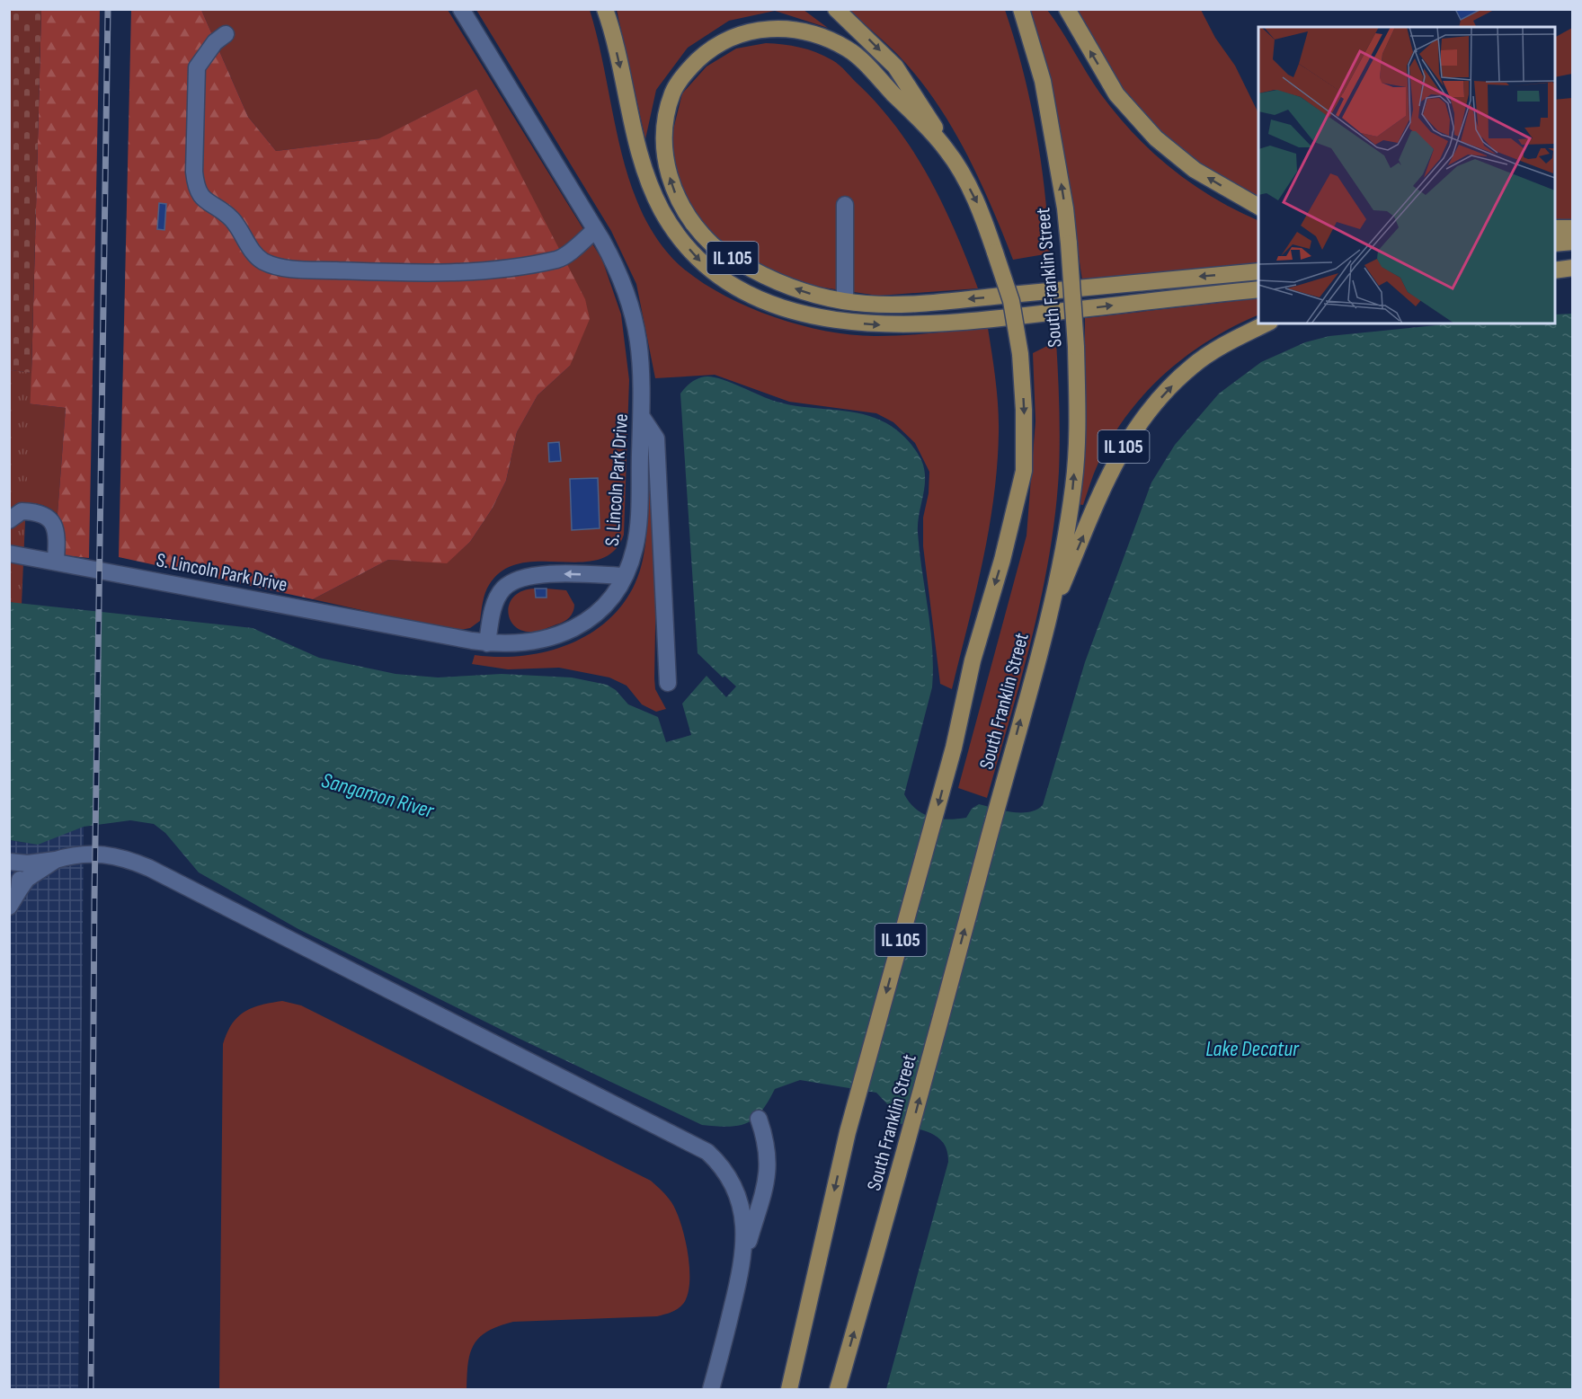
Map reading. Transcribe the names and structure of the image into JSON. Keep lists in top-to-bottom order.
{
  "streets": {
    "main road": ["IL 105", "South Franklin Street"],
    "street": ["S. Lincoln Park Drive"]
  },
  "crossings": [
    ["IL 105", "South Franklin Street"]
  ],
  "water": ["Sangamon River", "Lake Decatur"]
}
